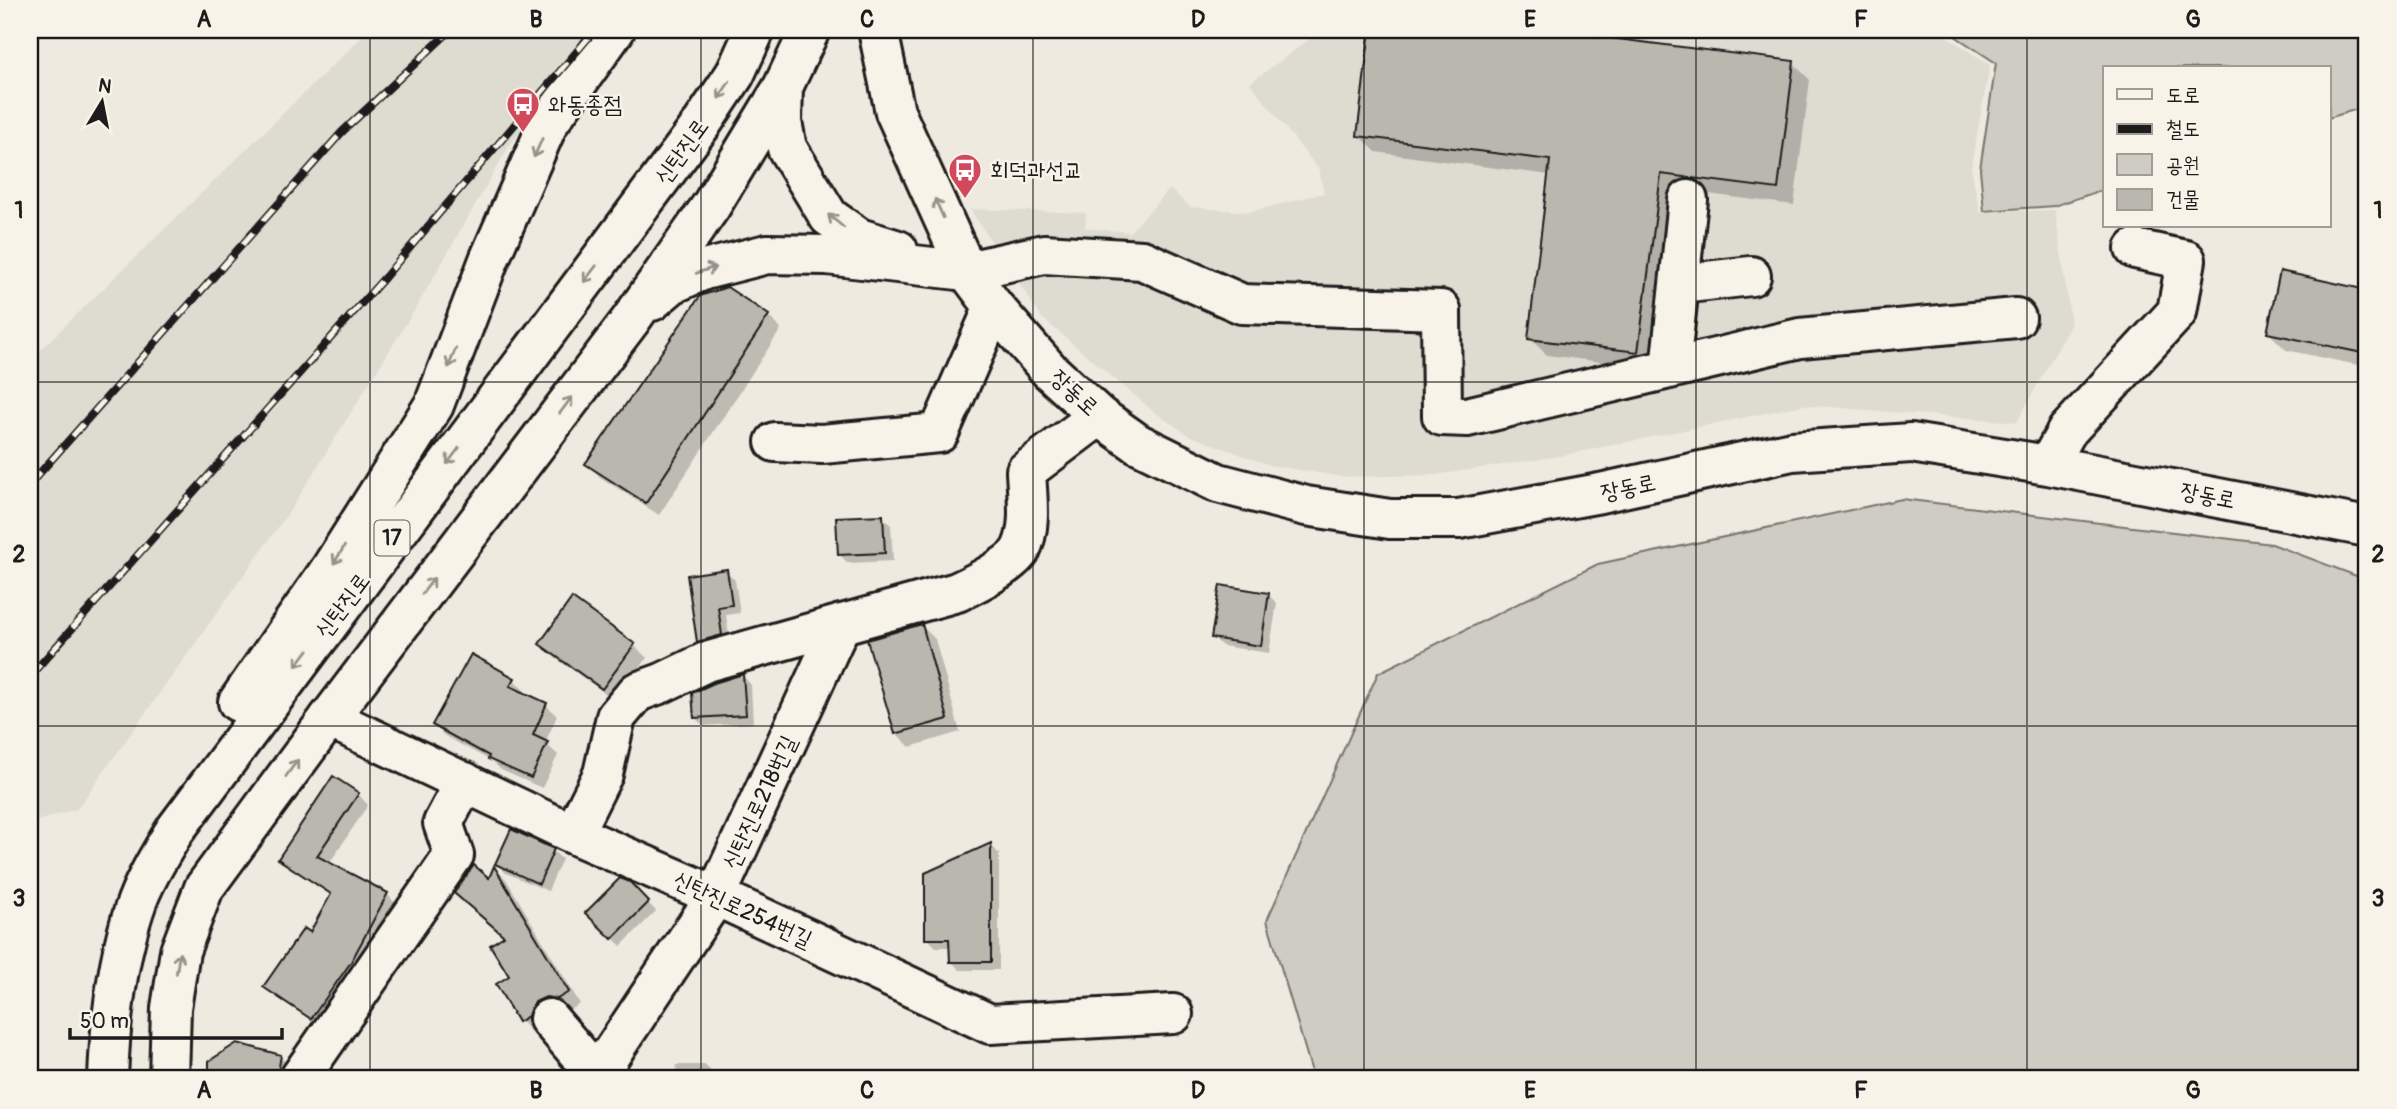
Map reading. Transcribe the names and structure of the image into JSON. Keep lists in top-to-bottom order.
{
  "streets": {
    "main road": [
      "신탄진로",
      "장동로",
      "17",
      "신탄진로218번길",
      "신탄진로254번길"
    ]
  },
  "crossings": [
    ["17", "신탄진로254번길"],
    ["신탄진로218번길", "신탄진로254번길"]
  ],
  "places": {
    "bus stop": ["와동종점", "회덕과선교"]
  },
  "legend": [
    "도로",
    "철도",
    "공원",
    "건물"
  ],
  "scale_bar": "50 m",
  "north": "top",
  "grid": {
    "columns": [
      "A",
      "B",
      "C",
      "D",
      "E",
      "F",
      "G"
    ],
    "rows": ["1", "2", "3"]
  }
}
